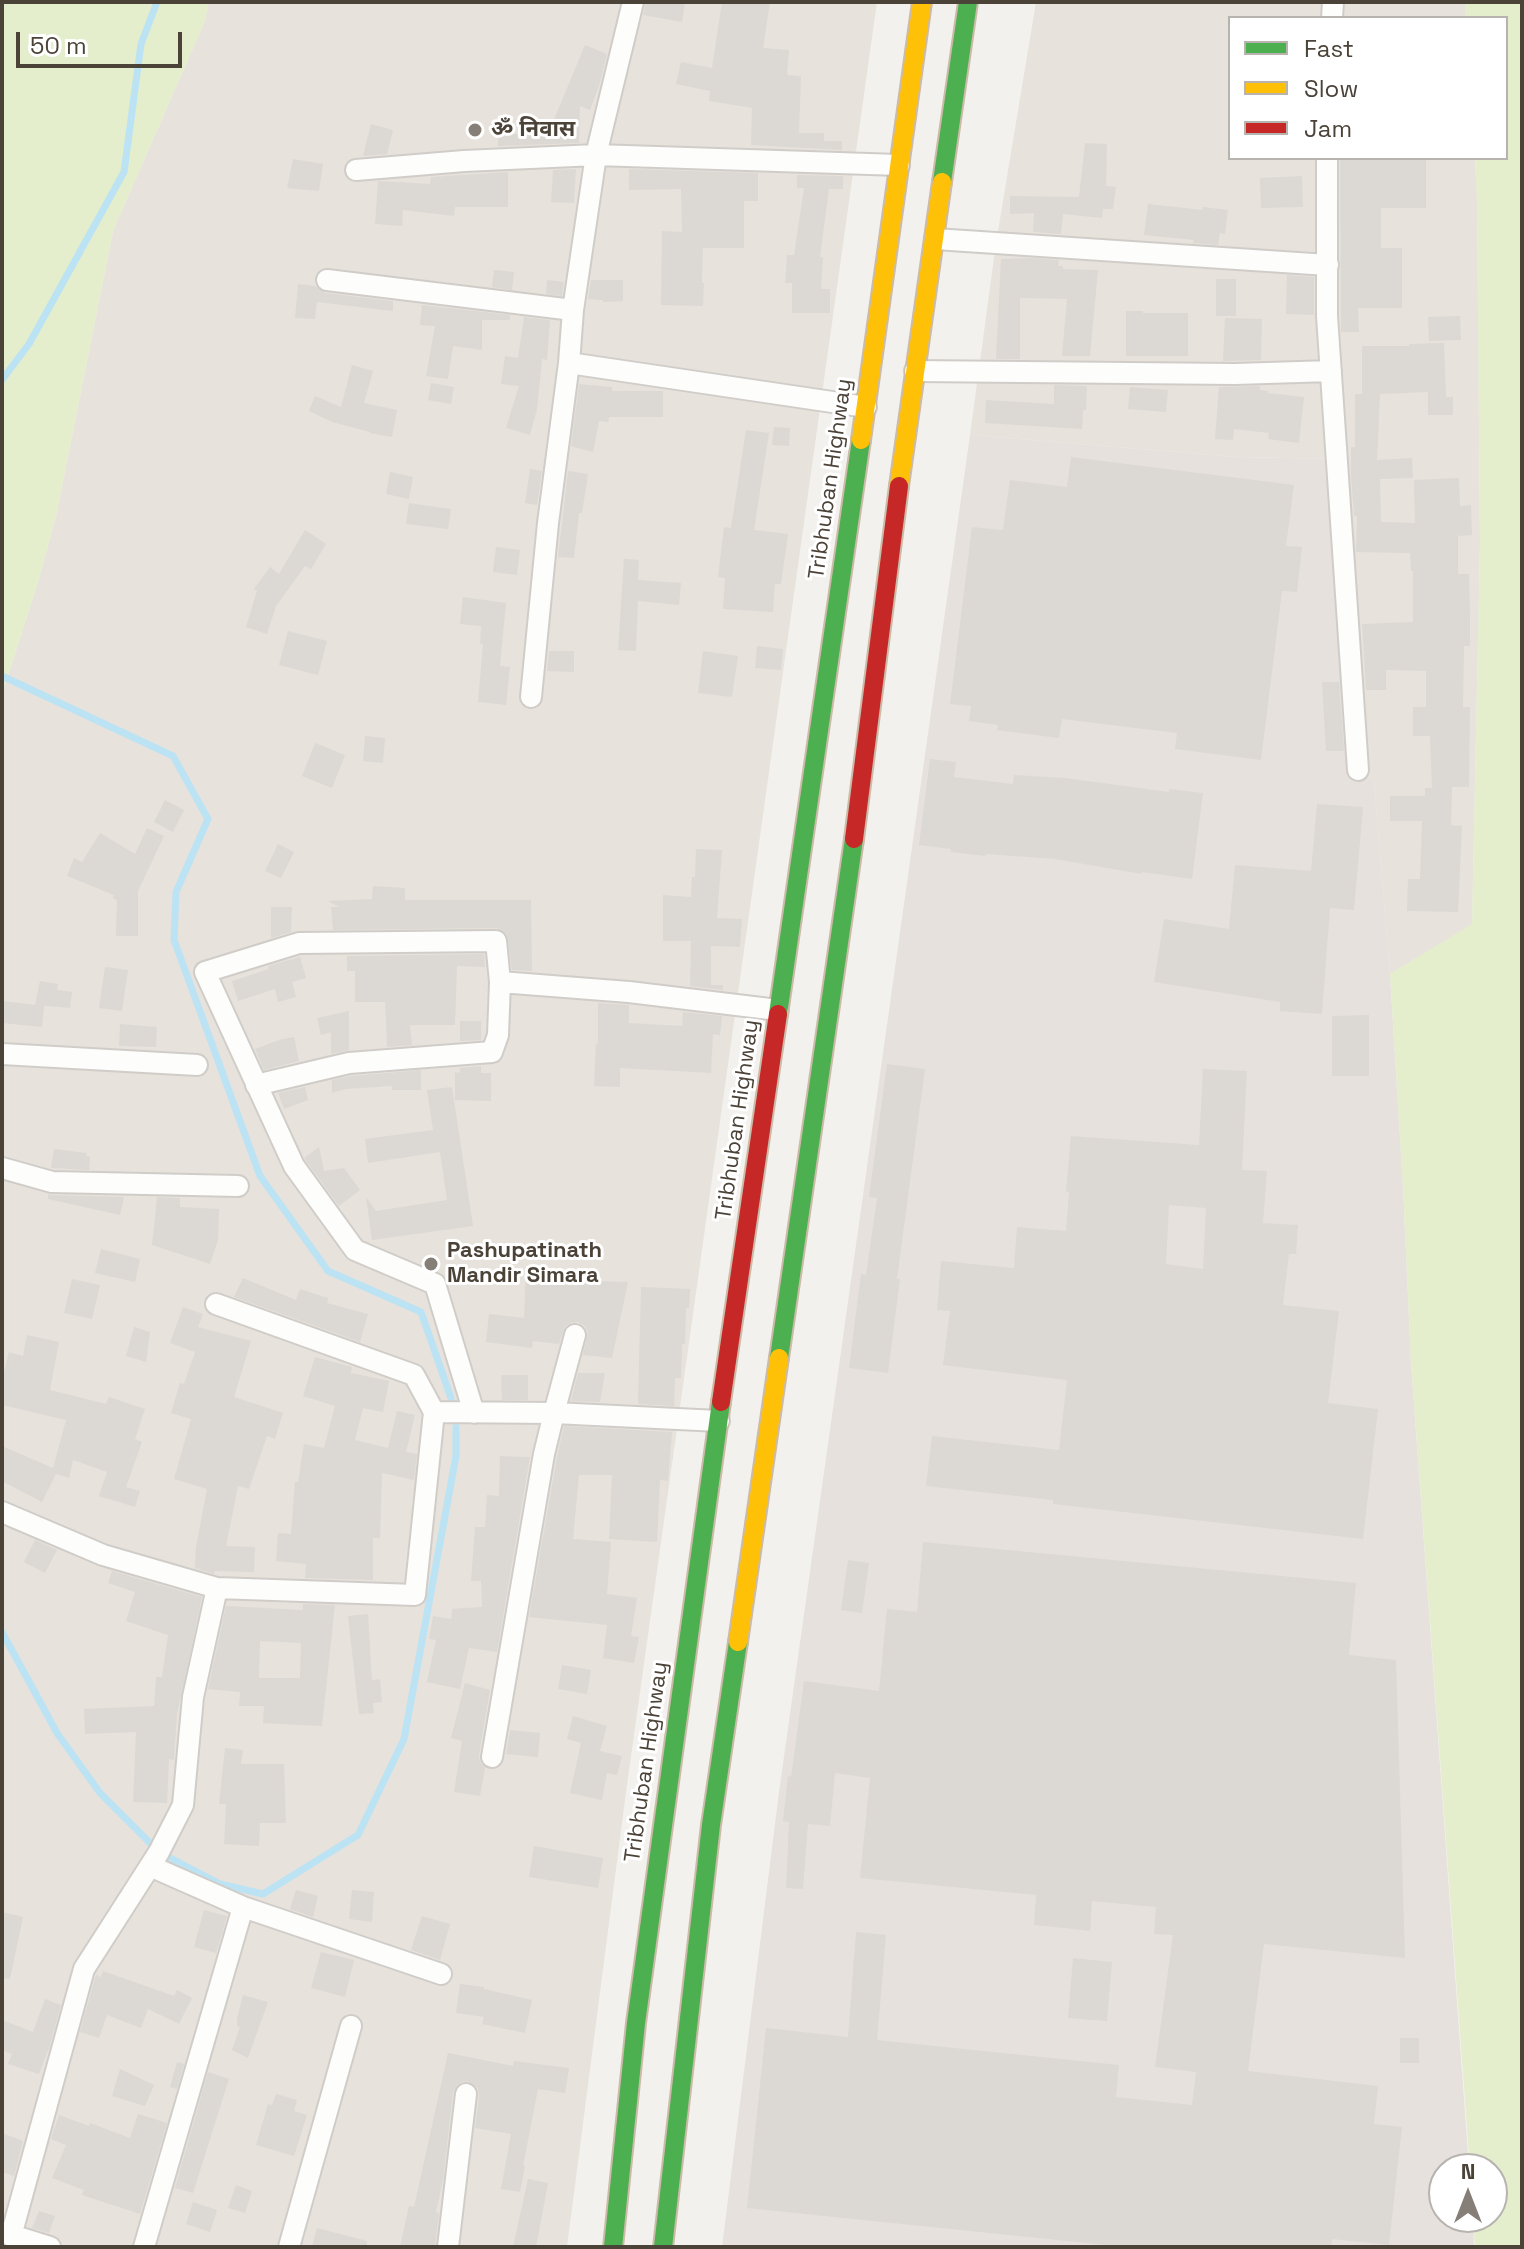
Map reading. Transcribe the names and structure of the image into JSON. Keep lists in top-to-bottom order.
{
  "streets": {
    "highway": ["Tribhuban Highway"]
  },
  "places": ["ॐ निवास", "Pashupatinath Mandir Simara"],
  "legend": ["Fast", "Slow", "Jam"],
  "scale_bar": "50 m",
  "north": "top"
}
